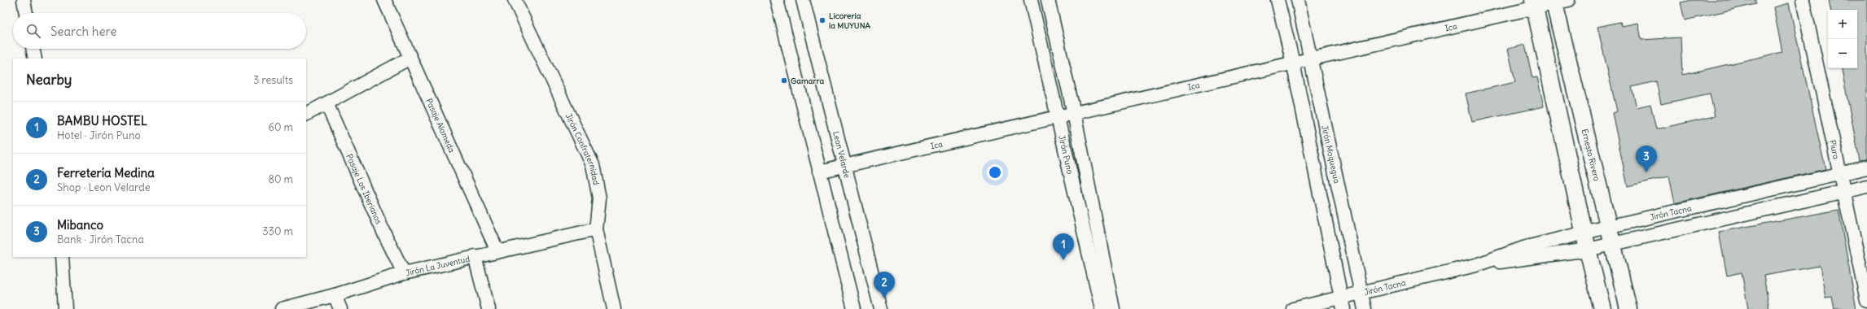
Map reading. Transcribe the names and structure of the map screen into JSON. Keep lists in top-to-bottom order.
{
  "streets": {
    "main road": ["Ernesto Rivero"],
    "street": [
      "Ica",
      "Pasaje Alameda",
      "Jirón Confraternidad",
      "Piura",
      "Leon Velarde",
      "Jirón Puno",
      "Jirón Moquegua",
      "Pasaje Los Iberianos",
      "Jirón Tacna",
      "Jirón La Juventud"
    ]
  },
  "crossings": [
    ["Ica", "Leon Velarde"],
    ["Ica", "Jirón Puno"],
    ["Ica", "Jirón Moquegua"],
    ["Ica", "Ernesto Rivero"],
    ["Pasaje Alameda", "Jirón La Juventud"],
    ["Jirón Confraternidad", "Jirón La Juventud"],
    ["Piura", "Jirón Tacna"],
    ["Jirón Moquegua", "Jirón Tacna"],
    ["Ernesto Rivero", "Jirón Tacna"],
    ["Pasaje Los Iberianos", "Jirón La Juventud"]
  ],
  "places": ["Licoreria la MUYUNA", "Gamarra"],
  "page": {
    "map_buttons": ["+", "−"],
    "search": "Search here",
    "heading": ["Nearby", "3 results"],
    "list": [
      {
        "mark": "1",
        "name": "BAMBU HOSTEL",
        "note": "Hotel · Jirón Puno",
        "value": "60 m"
      },
      {
        "mark": "2",
        "name": "Ferretería Medina",
        "note": "Shop · Leon Velarde",
        "value": "80 m"
      },
      {
        "mark": "3",
        "name": "Mibanco",
        "note": "Bank · Jirón Tacna",
        "value": "330 m"
      }
    ],
    "pins": ["3", "1", "2"]
  }
}
